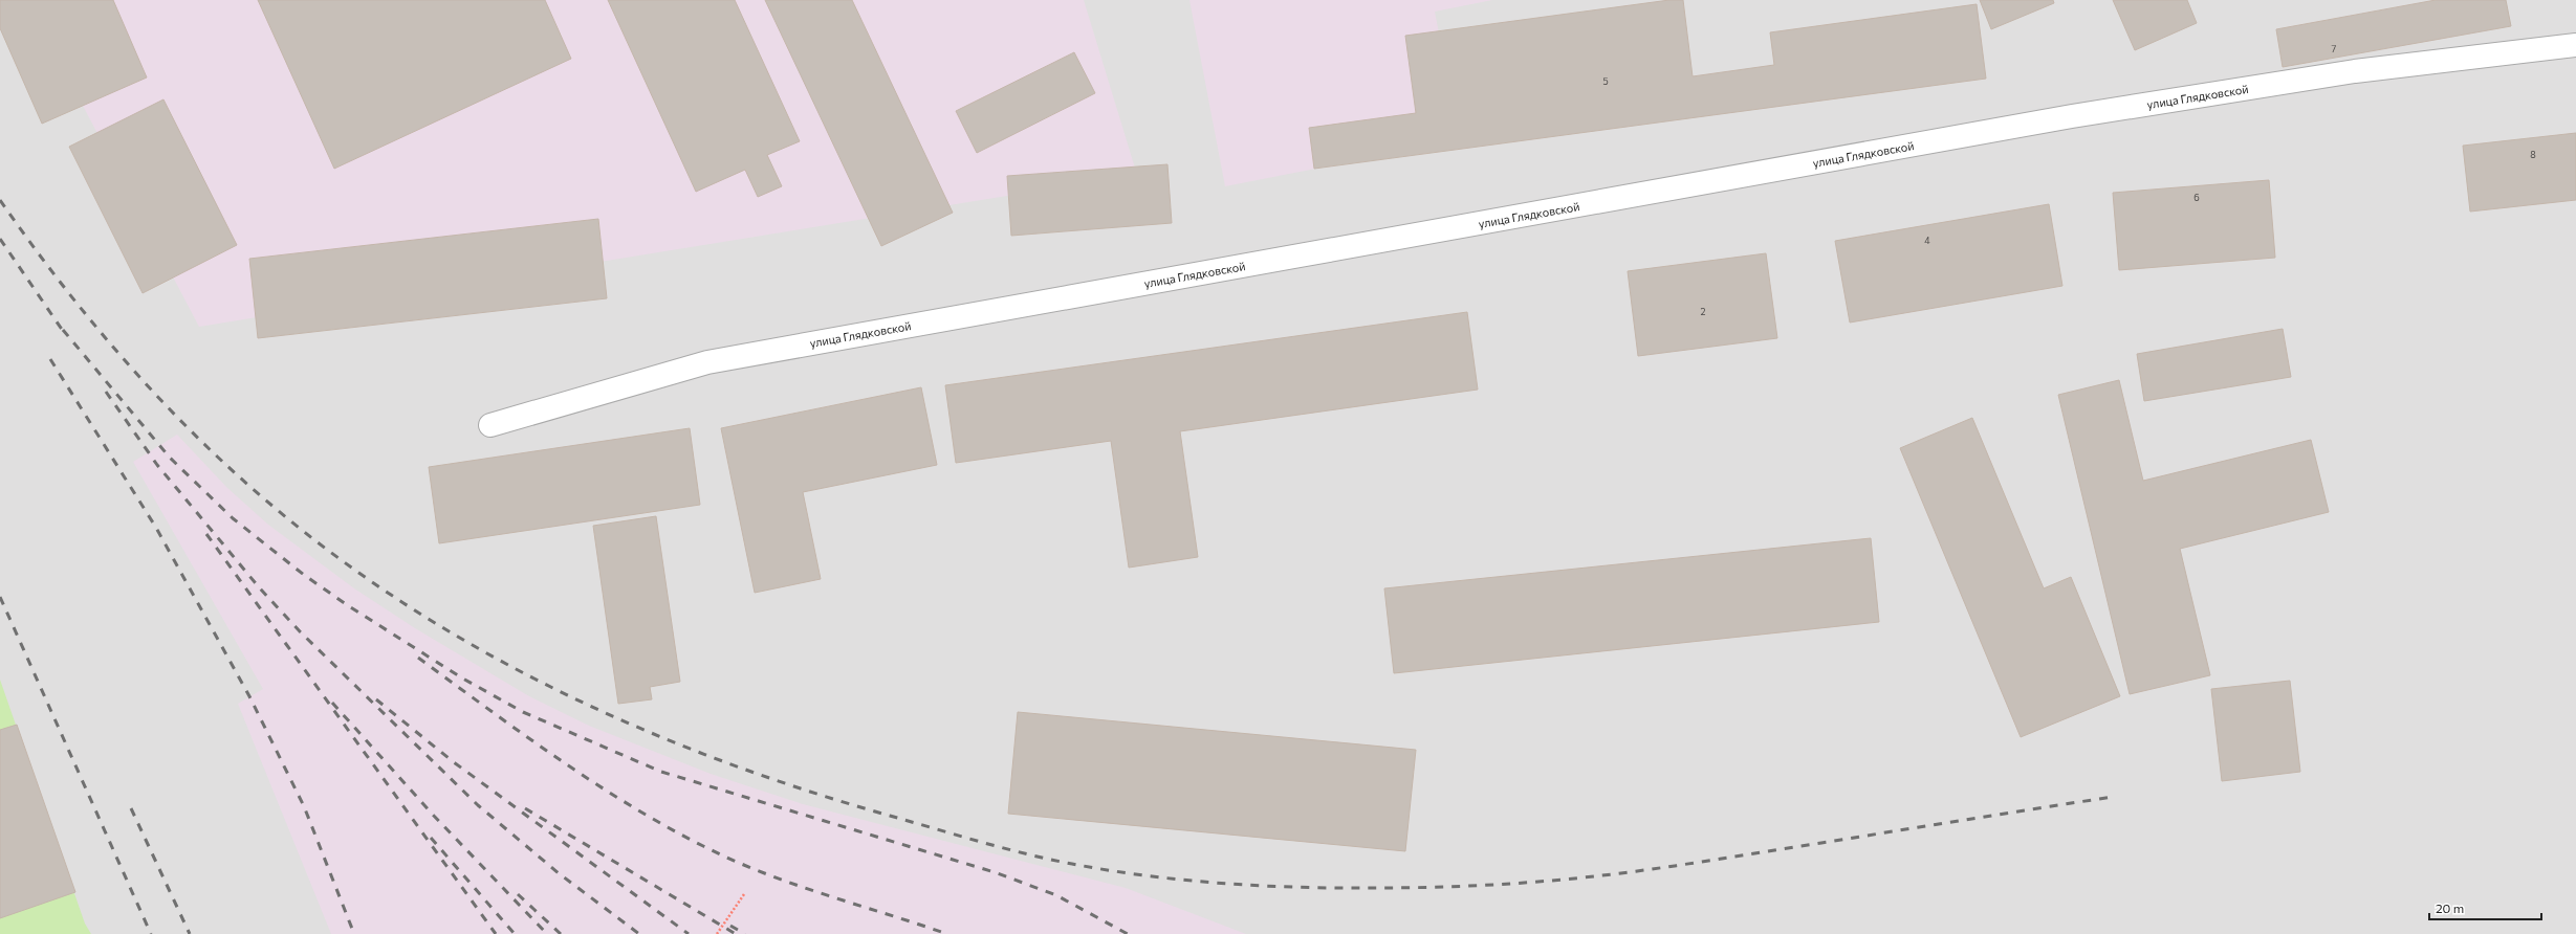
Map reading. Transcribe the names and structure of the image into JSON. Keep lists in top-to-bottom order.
{
  "streets": {
    "street": ["улица Глядковской"]
  },
  "house_numbers": [
    "7",
    "5",
    "8",
    "6",
    "4",
    "2"
  ],
  "scale_bar": "20 m"
}
